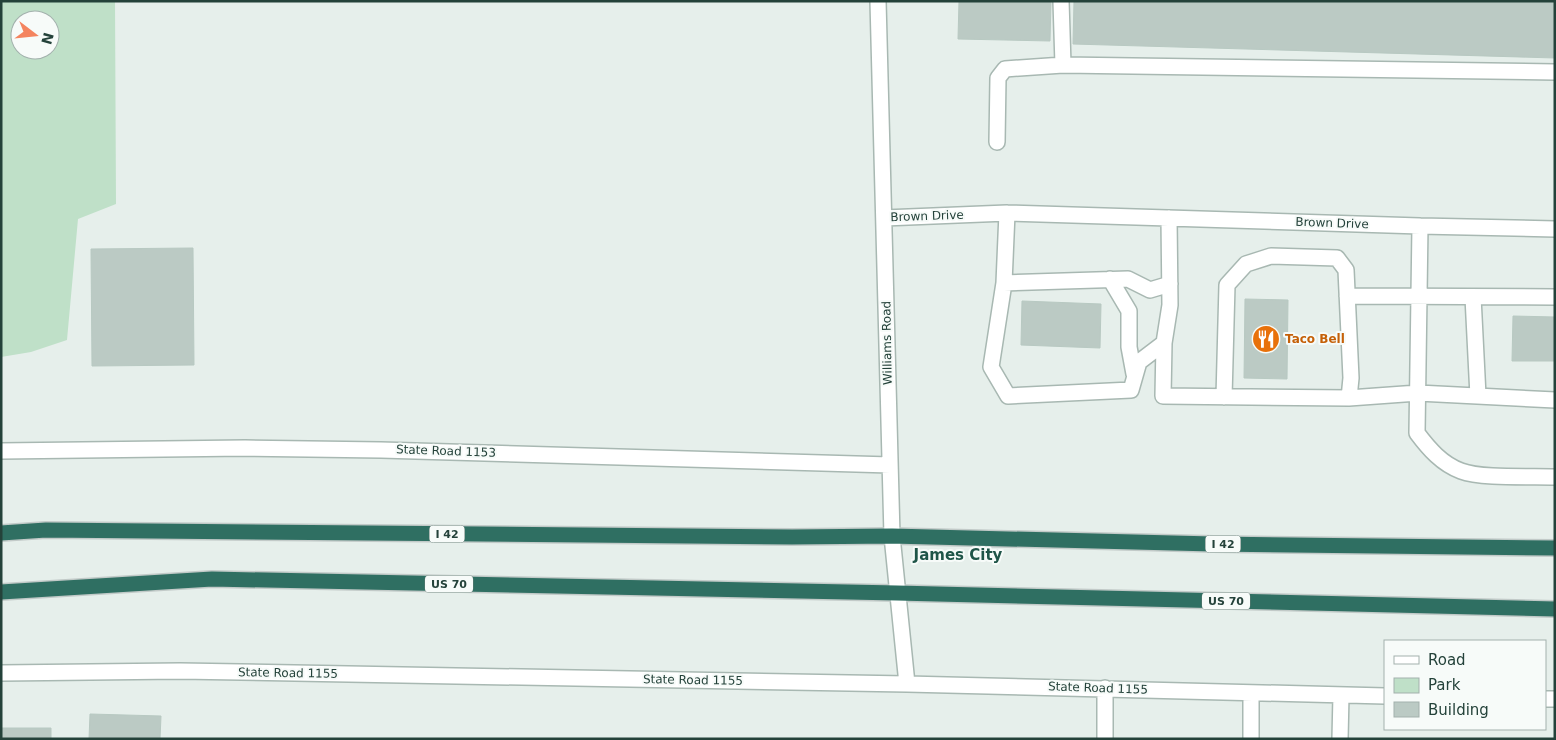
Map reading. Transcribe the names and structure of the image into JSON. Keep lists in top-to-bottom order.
{
  "streets": {
    "highway": ["I 42", "US 70"],
    "street": [
      "Brown Drive",
      "Williams Road",
      "State Road 1153",
      "State Road 1155"
    ]
  },
  "crossings": [
    ["Brown Drive", "Williams Road"],
    ["Williams Road", "State Road 1153"],
    ["Williams Road", "I 42"],
    ["Williams Road", "US 70"],
    ["Williams Road", "State Road 1155"]
  ],
  "districts": ["James City"],
  "places": {
    "restaurant": ["Taco Bell"]
  },
  "legend": ["Road", "Park", "Building"],
  "north": "right"
}
